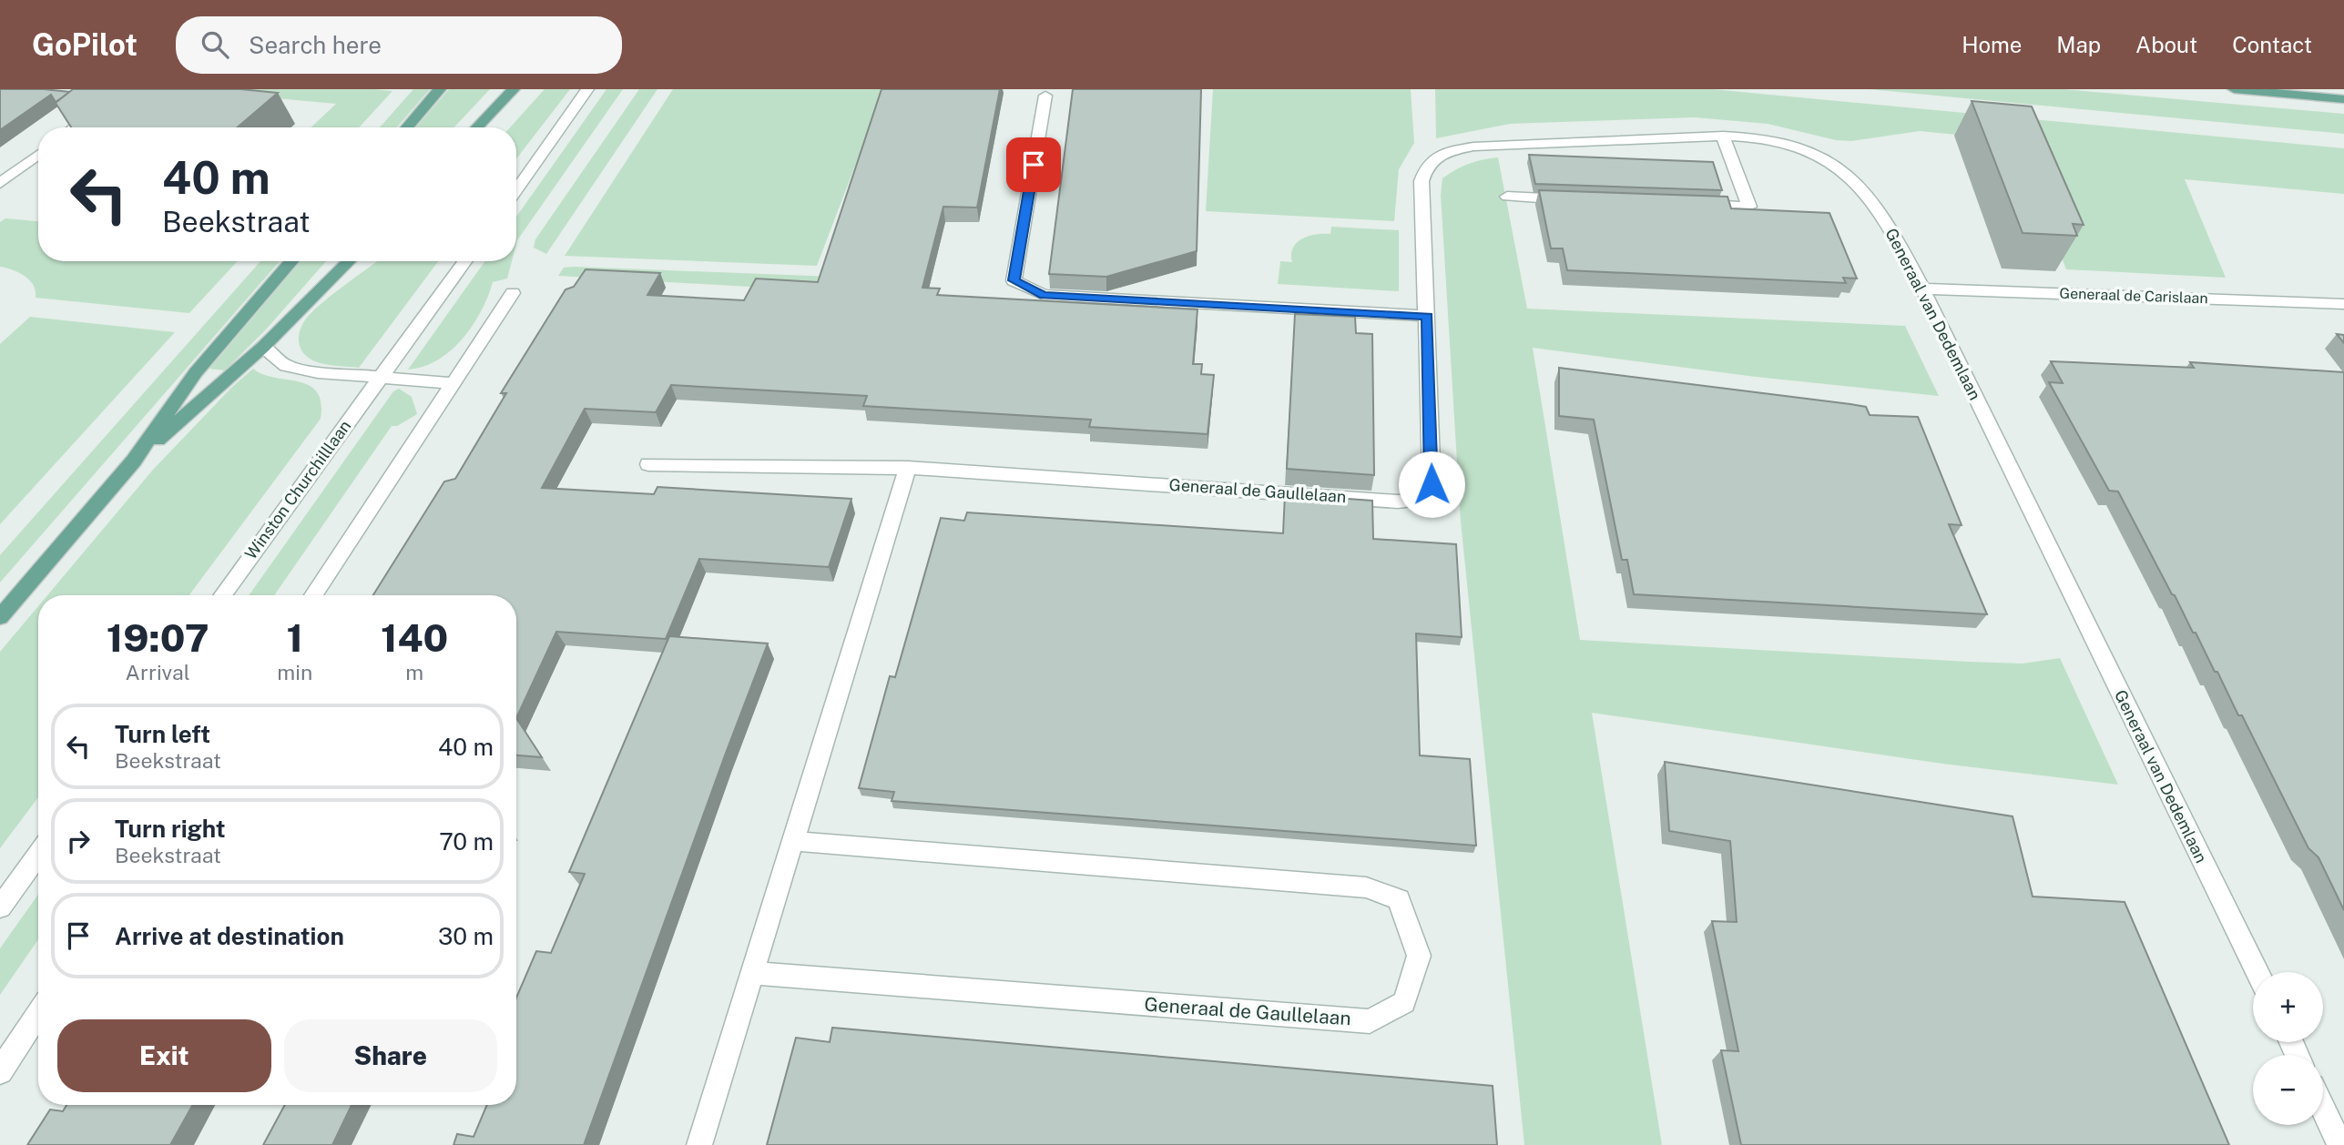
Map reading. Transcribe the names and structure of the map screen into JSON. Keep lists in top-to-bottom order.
{
  "streets": {
    "street": [
      "Generaal de Carislaan",
      "Generaal van Dedemlaan",
      "Winston Churchilllaan",
      "Generaal de Gaullelaan"
    ]
  },
  "crossings": [
    ["Generaal de Carislaan", "Generaal van Dedemlaan"],
    ["Generaal van Dedemlaan", "Generaal de Gaullelaan"]
  ],
  "page": {
    "header": "GoPilot",
    "search": "Search here",
    "nav": [
      "Home",
      "Map",
      "About",
      "Contact"
    ],
    "turn": ["40 m", "Beekstraat"],
    "eta": [
      "19:07",
      "Arrival",
      "1",
      "min",
      "140",
      "m"
    ],
    "list": [
      {
        "name": "Turn left",
        "note": "Beekstraat",
        "value": "40 m"
      },
      {
        "name": "Turn right",
        "note": "Beekstraat",
        "value": "70 m"
      },
      {
        "name": "Arrive at destination",
        "value": "30 m"
      }
    ],
    "map_buttons": ["+", "−"],
    "buttons": ["Exit", "Share"]
  }
}
